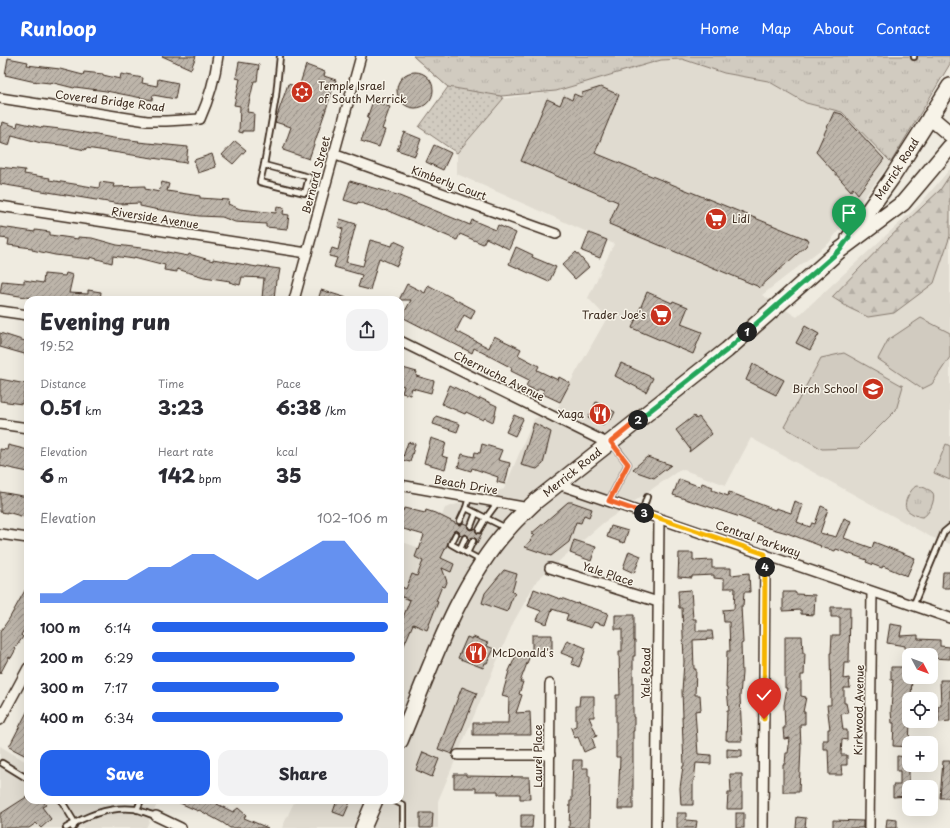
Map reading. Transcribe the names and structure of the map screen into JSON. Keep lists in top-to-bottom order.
{
  "streets": {
    "main road": ["Merrick Road"],
    "street": [
      "Covered Bridge Road",
      "Bernard Street",
      "Kimberly Court",
      "Riverside Avenue",
      "Chernucha Avenue",
      "Beach Drive",
      "Central Parkway",
      "Yale Place",
      "Yale Road",
      "Kirkwood Avenue",
      "Laurel Place"
    ]
  },
  "crossings": [
    ["Merrick Road", "Chernucha Avenue"],
    ["Merrick Road", "Beach Drive"],
    ["Merrick Road", "Central Parkway"],
    ["Bernard Street", "Kimberly Court"],
    ["Bernard Street", "Riverside Avenue"],
    ["Central Parkway", "Yale Road"],
    ["Central Parkway", "Kirkwood Avenue"],
    ["Yale Place", "Yale Road"]
  ],
  "places": {
    "synagogue": ["Temple Israel of South Merrick"],
    "supermarket": ["Lidl", "Trader Joe's"],
    "school or university": ["Birch School"],
    "restaurant": ["Xaga", "McDonald's"]
  },
  "north": "bottom right",
  "page": {
    "header": "Runloop",
    "nav": [
      "Home",
      "Map",
      "About",
      "Contact"
    ],
    "heading": ["Evening run", "19:52"],
    "pins": [
      "1",
      "2",
      "3",
      "4"
    ],
    "stats": [
      ["Distance", "0.51 km"],
      ["Time", "3:23"],
      ["Pace", "6:38 /km"],
      ["Elevation", "6 m"],
      ["Heart rate", "142 bpm"],
      ["kcal", "35"]
    ],
    "chart": ["Elevation", "102–106 m"],
    "list": [
      {
        "name": "100 m",
        "note": "6:14"
      },
      {
        "name": "200 m",
        "note": "6:29"
      },
      {
        "name": "300 m",
        "note": "7:17"
      },
      {
        "name": "400 m",
        "note": "6:34"
      }
    ],
    "map_buttons": ["+", "−"],
    "buttons": ["Save", "Share"]
  }
}
